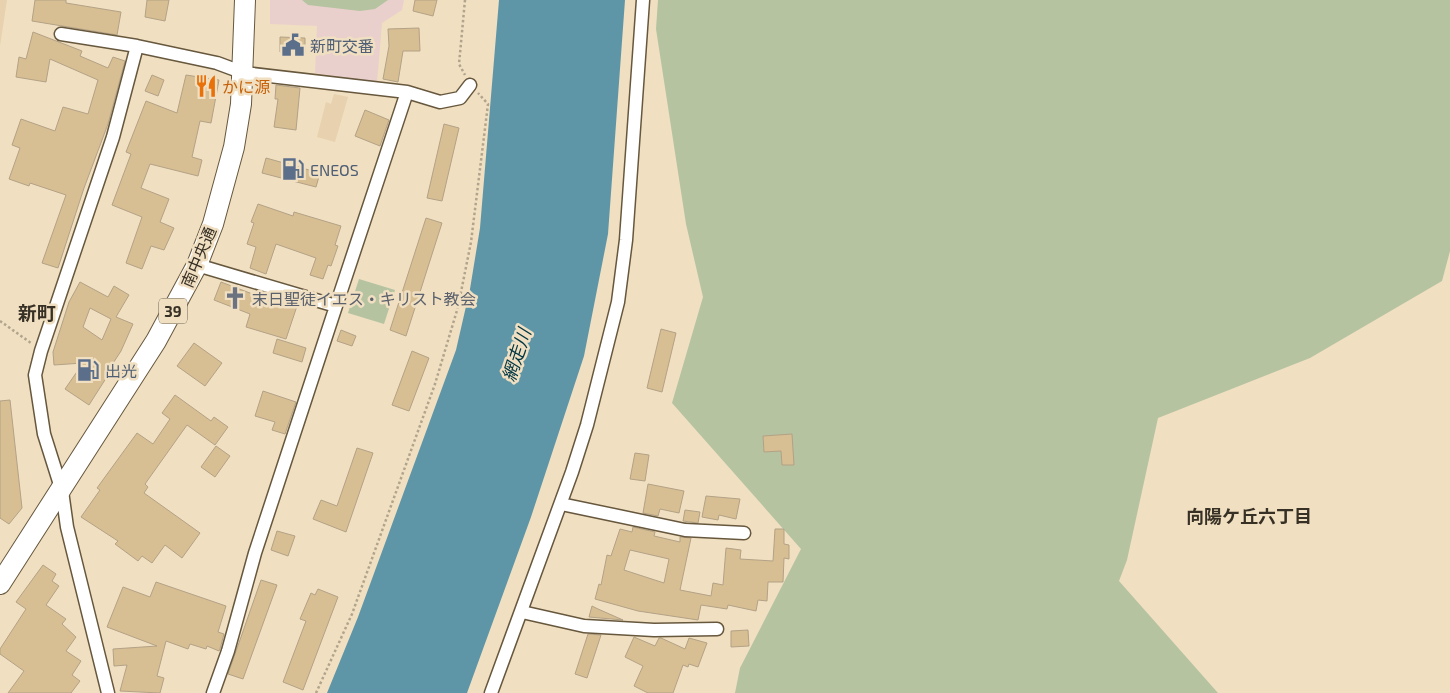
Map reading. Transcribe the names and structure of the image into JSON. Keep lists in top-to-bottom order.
{
  "streets": {
    "highway": ["南中央通", "39"]
  },
  "districts": ["新町", "向陽ケ丘六丁目"],
  "water": ["網走川"],
  "places": {
    "public building": ["新町交番"],
    "restaurant": ["かに源"],
    "fuel station": ["ENEOS", "出光"],
    "church": ["末日聖徒イエス・キリスト教会"]
  }
}
